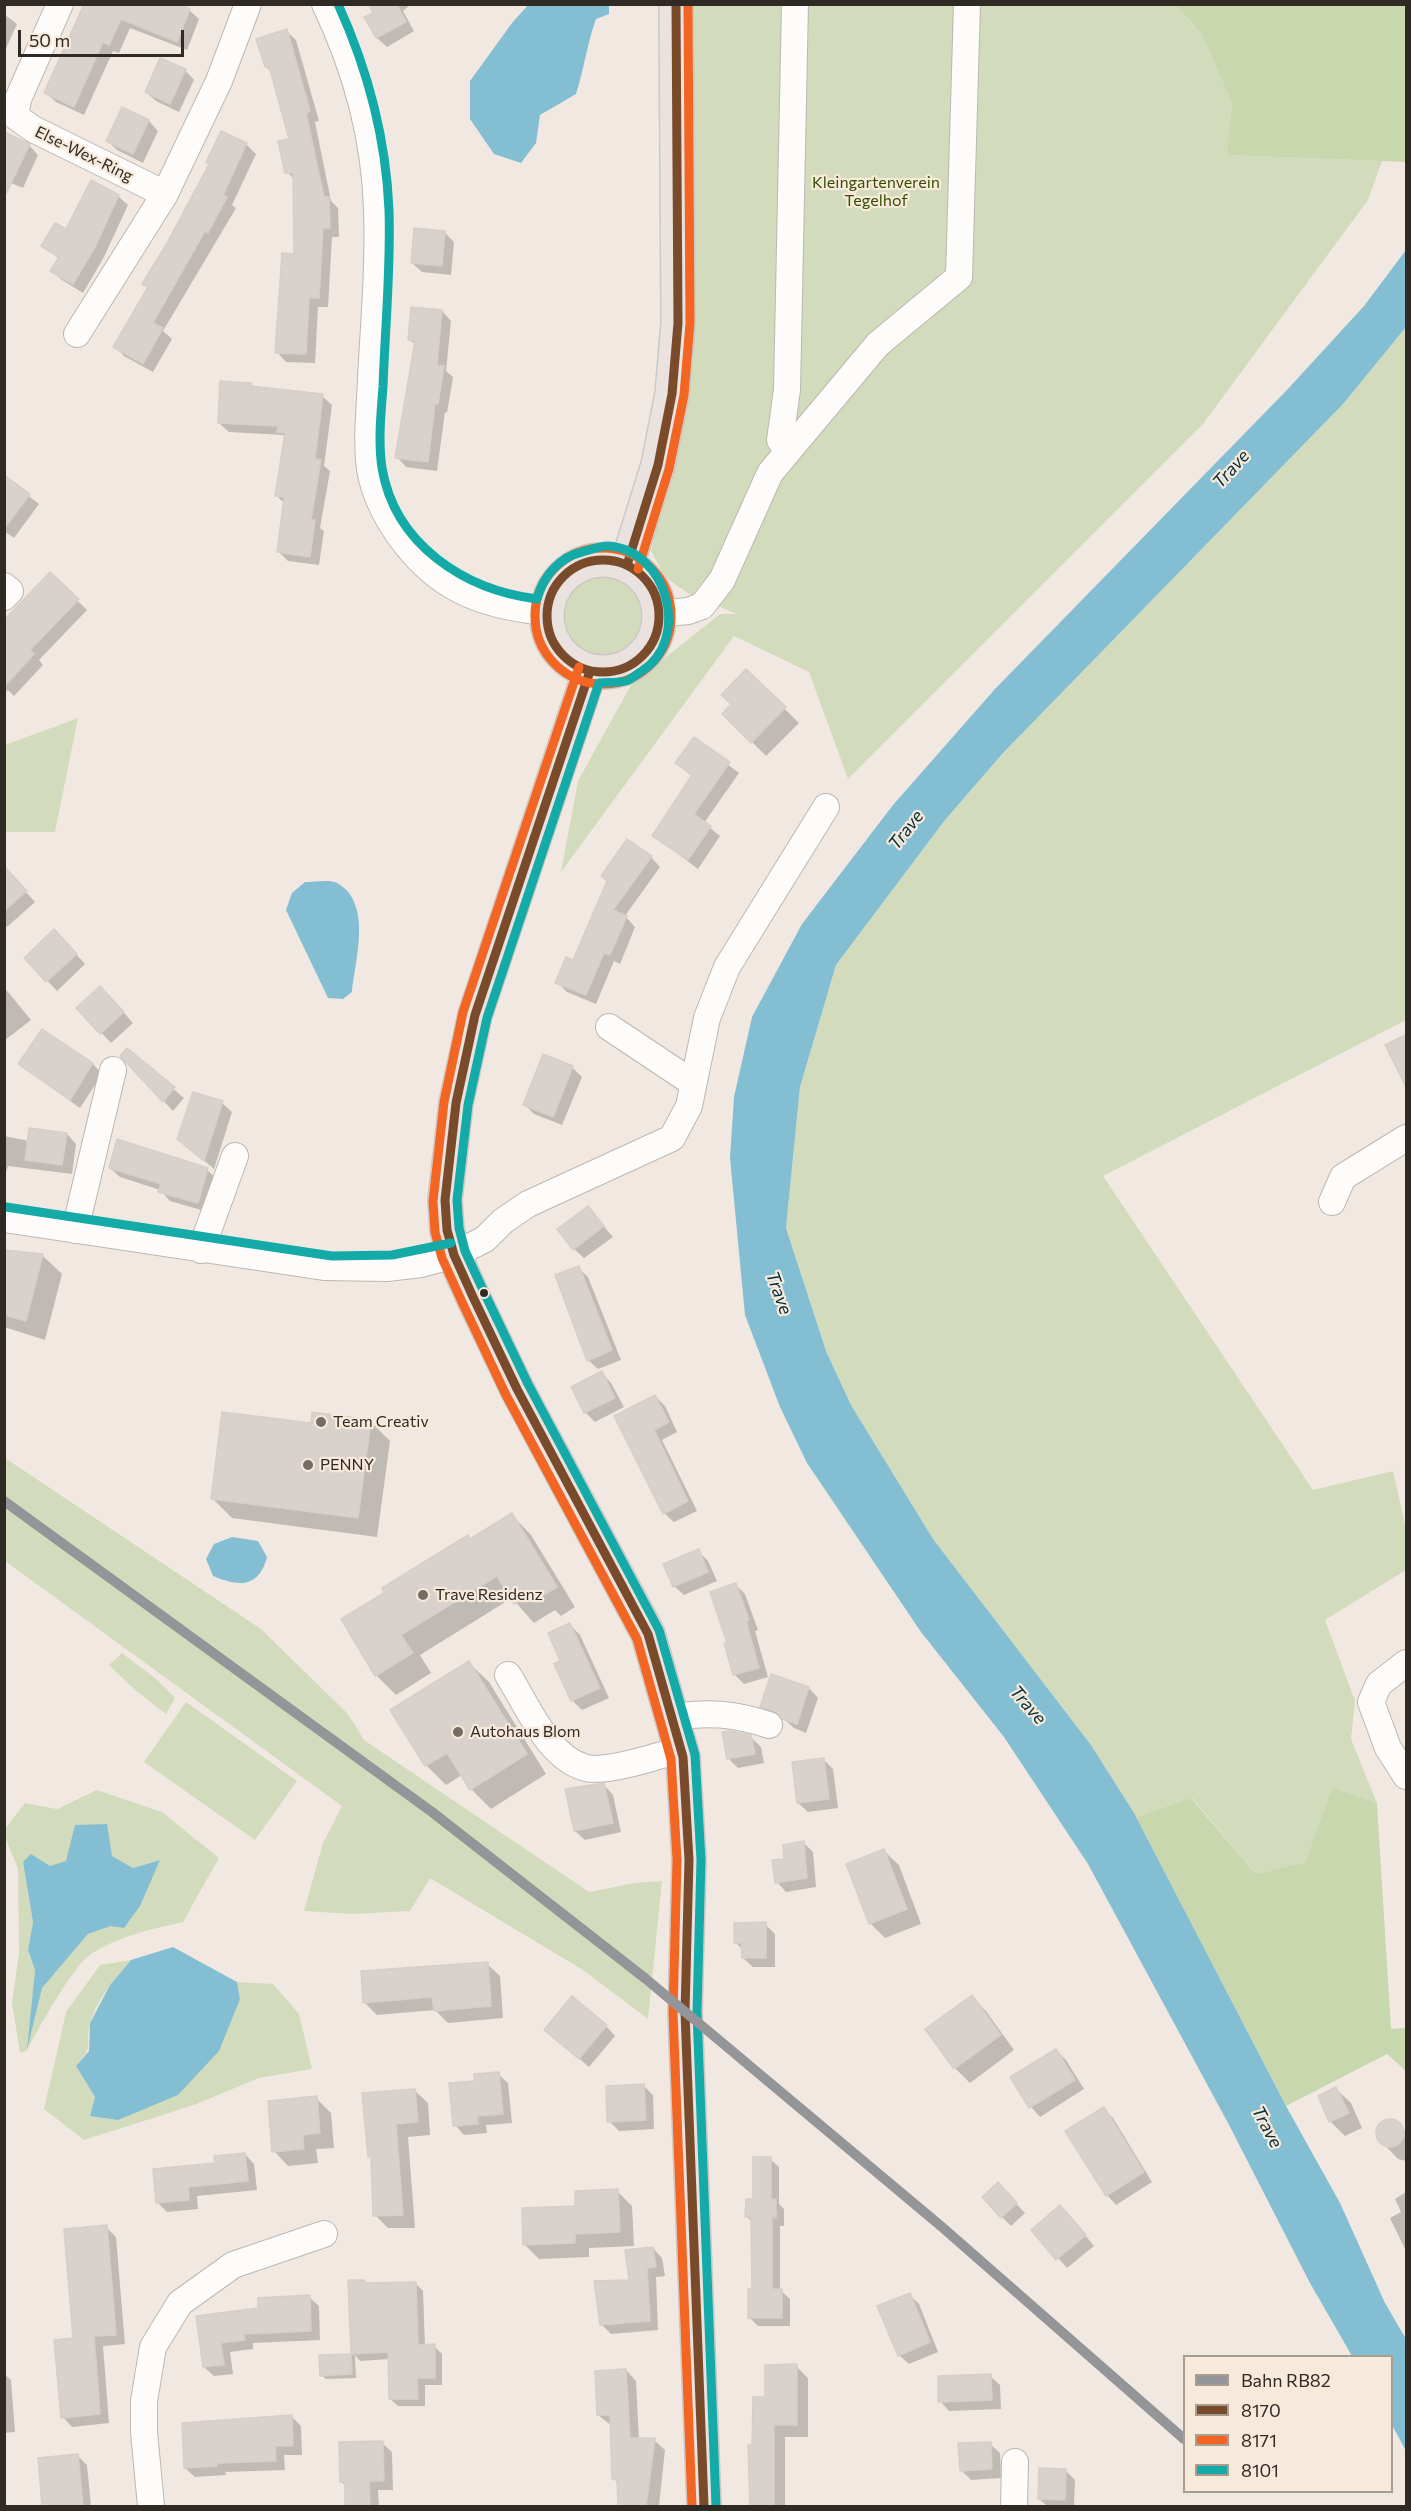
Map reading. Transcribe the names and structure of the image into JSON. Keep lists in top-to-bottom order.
{
  "streets": {
    "street": ["Else-Wex-Ring"]
  },
  "water": ["Trave"],
  "parks": ["Kleingartenverein Tegelhof"],
  "places": [
    "Team Creativ",
    "PENNY",
    "Trave Residenz",
    "Autohaus Blom"
  ],
  "lines": [
    "transit line 8170",
    "transit line 8171",
    "transit line 8101",
    "rail line RB82"
  ],
  "legend": [
    "Bahn RB82",
    "8170",
    "8171",
    "8101"
  ],
  "scale_bar": "50 m"
}
